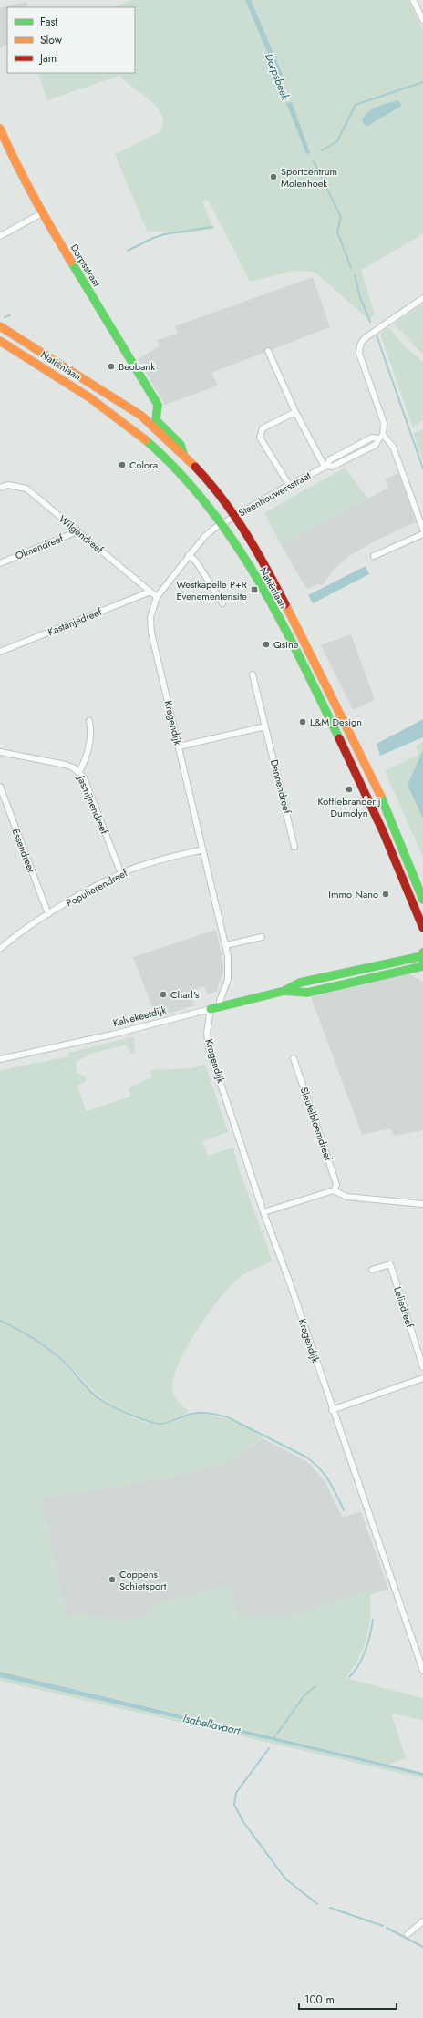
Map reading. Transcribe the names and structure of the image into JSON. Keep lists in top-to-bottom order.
{
  "streets": {
    "main road": ["Dorpsstraat", "Natiënlaan", "Kalvekeetdijk"],
    "street": [
      "Steenhouwersstraat",
      "Wilgendreef",
      "Olmendreef",
      "Kastanjedreef",
      "Kragendijk",
      "Dennendreef",
      "Jasmijnendreef",
      "Essendreef",
      "Populierendreef",
      "Sleutelbloemdreef",
      "Leliedreef"
    ]
  },
  "crossings": [
    ["Dorpsstraat", "Natiënlaan"],
    ["Natiënlaan", "Steenhouwersstraat"],
    ["Natiënlaan", "Kragendijk"],
    ["Steenhouwersstraat", "Kragendijk"],
    ["Wilgendreef", "Olmendreef"],
    ["Wilgendreef", "Kastanjedreef"],
    ["Wilgendreef", "Kragendijk"],
    ["Kragendijk", "Populierendreef"],
    ["Kragendijk", "Kalvekeetdijk"],
    ["Jasmijnendreef", "Populierendreef"],
    ["Essendreef", "Populierendreef"]
  ],
  "water": ["Dorpsbeek", "Isabellavaart"],
  "places": {
    "other": [
      "Sportcentrum Molenhoek",
      "Beobank",
      "Colora",
      "Qsine",
      "L&M Design",
      "Koffiebranderij Dumolyn",
      "Immo Nano",
      "Charl's",
      "Coppens Schietsport"
    ],
    "transit": ["Westkapelle P+R Evenementensite"]
  },
  "legend": ["Fast", "Slow", "Jam"],
  "scale_bar": "100 m"
}
